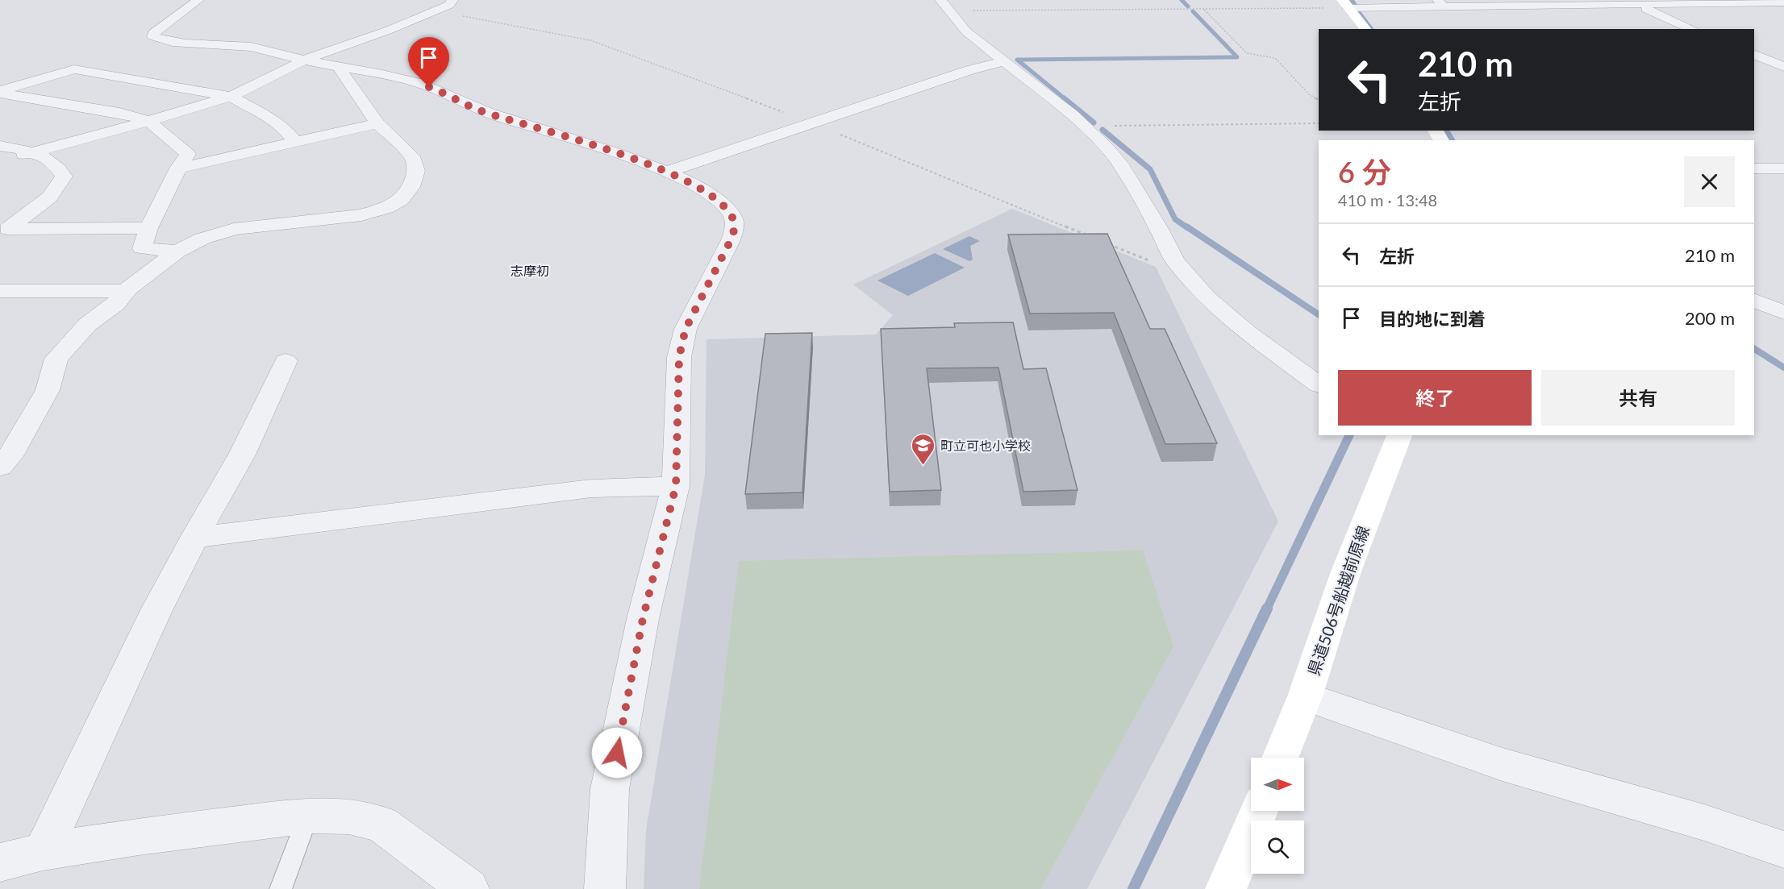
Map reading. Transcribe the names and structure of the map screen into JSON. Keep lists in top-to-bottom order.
{
  "streets": {
    "main road": ["県道506号船越前原線"]
  },
  "districts": ["志摩初"],
  "places": {
    "school or university": ["町立可也小学校"]
  },
  "north": "right",
  "page": {
    "turn": ["210 m", "左折"],
    "heading": ["6 分", "410 m · 13:48"],
    "list": [
      {
        "name": "左折",
        "value": "210 m"
      },
      {
        "name": "目的地に到着",
        "value": "200 m"
      }
    ],
    "buttons": ["終了", "共有"]
  }
}
